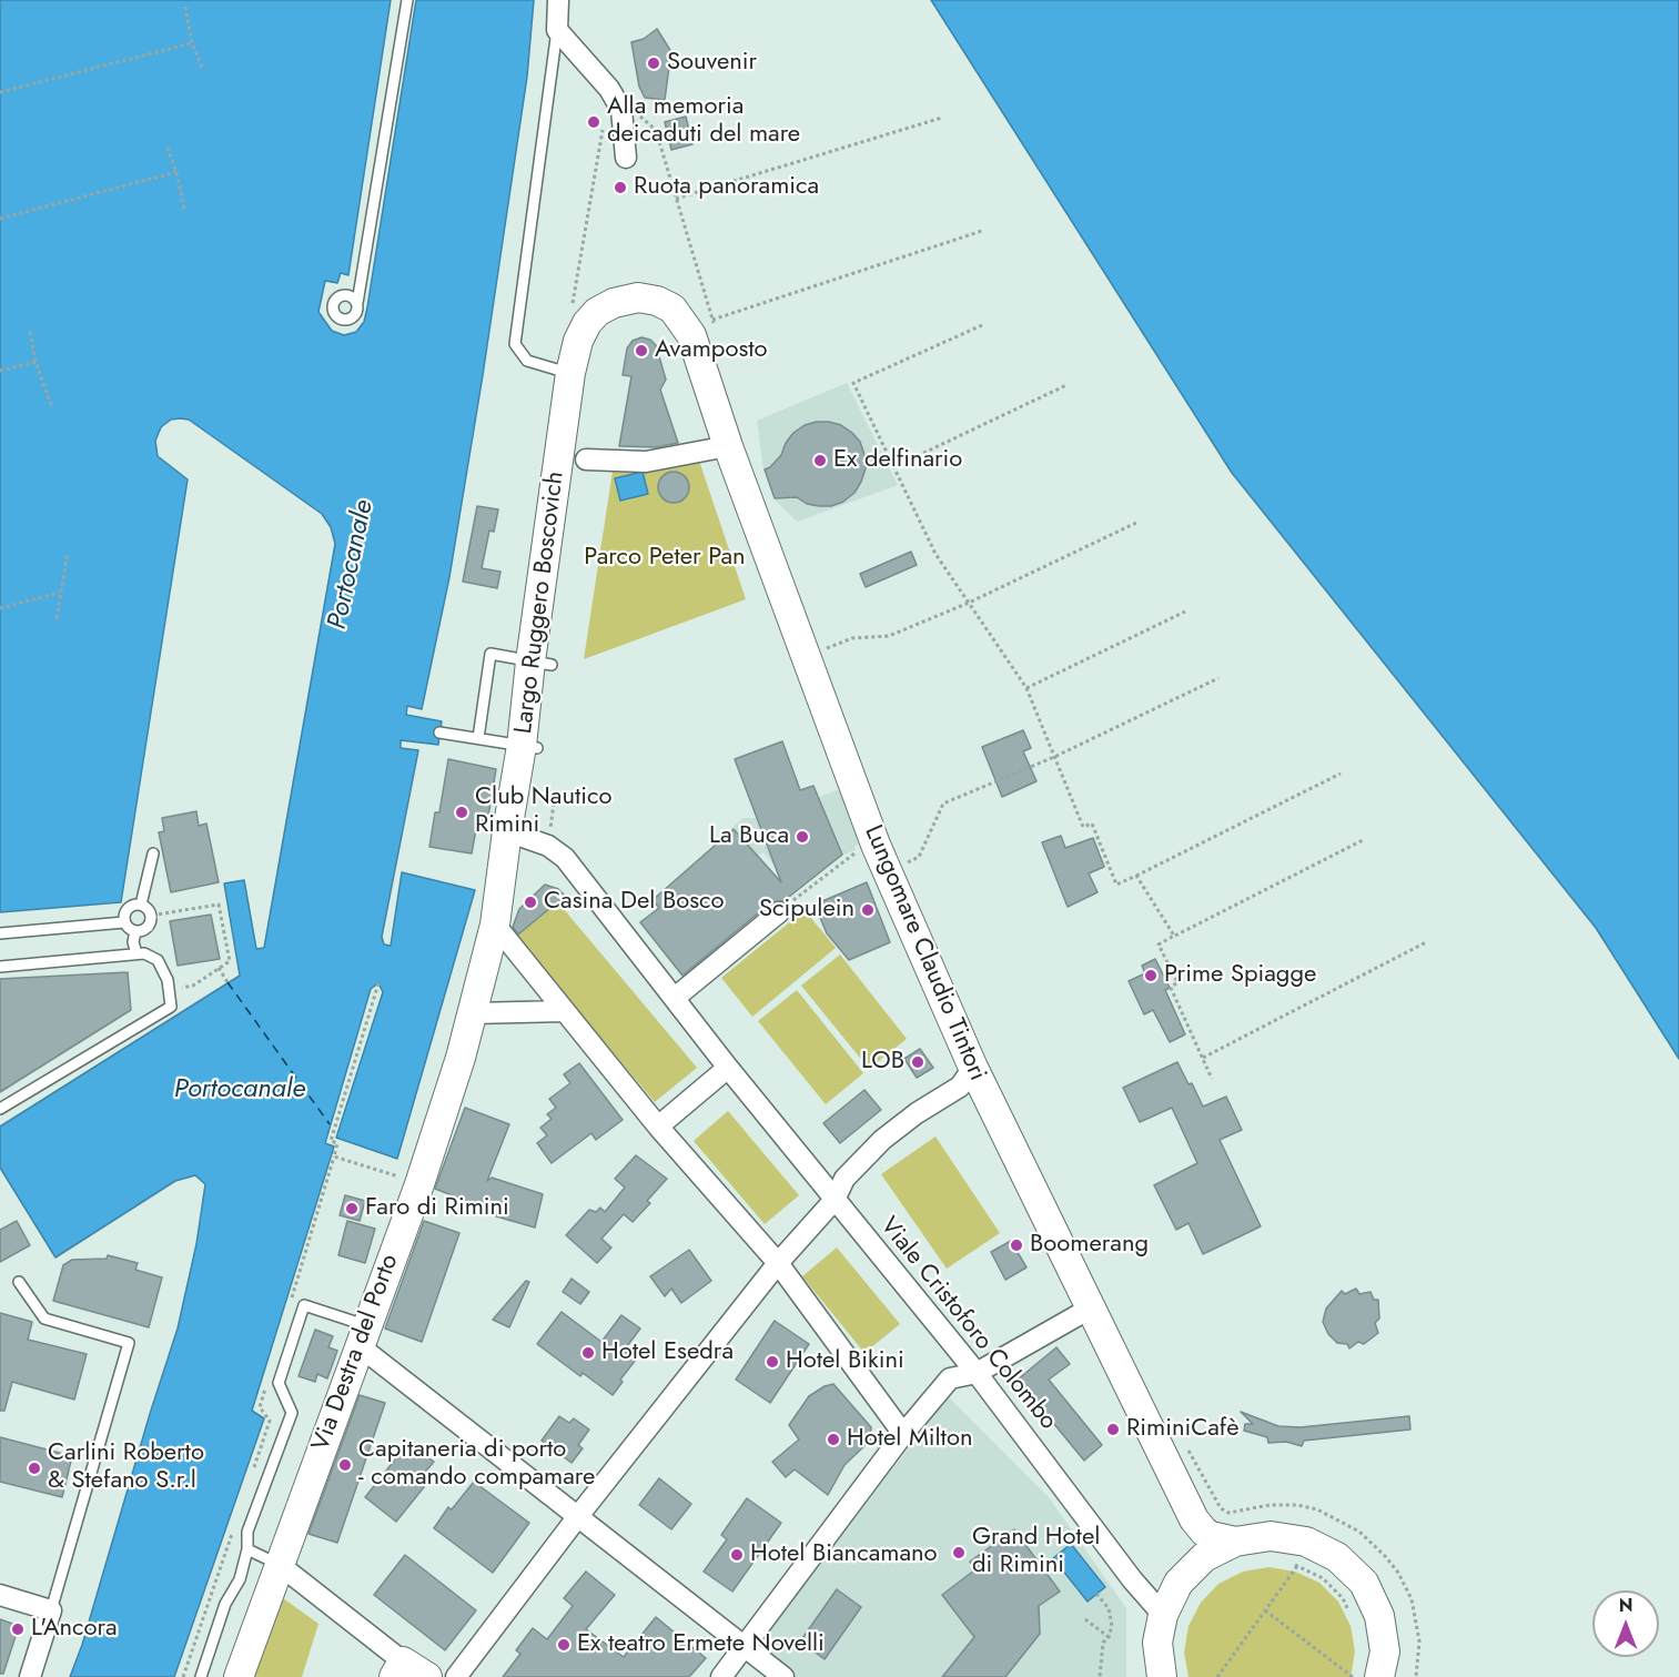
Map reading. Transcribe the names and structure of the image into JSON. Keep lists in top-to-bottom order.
{
  "streets": {
    "street": [
      "Largo Ruggero Boscovich",
      "Lungomare Claudio Tintori",
      "Viale Cristoforo Colombo",
      "Via Destra del Porto"
    ]
  },
  "crossings": [
    ["Largo Ruggero Boscovich", "Lungomare Claudio Tintori"],
    ["Largo Ruggero Boscovich", "Viale Cristoforo Colombo"],
    ["Largo Ruggero Boscovich", "Via Destra del Porto"],
    ["Viale Cristoforo Colombo", "Via Destra del Porto"]
  ],
  "water": ["Portocanale"],
  "parks": ["Parco Peter Pan"],
  "places": [
    "Souvenir",
    "Alla memoria deicaduti del mare",
    "Ruota panoramica",
    "Avamposto",
    "Ex delfinario",
    "Club Nautico Rimini",
    "La Buca",
    "Casina Del Bosco",
    "Scipulein",
    "Prime Spiagge",
    "LOB",
    "Faro di Rimini",
    "Boomerang",
    "Hotel Esedra",
    "Hotel Bikini",
    "RiminiCafè",
    "Hotel Milton",
    "Capitaneria di porto - comando compamare",
    "Carlini Roberto & Stefano S.r.l",
    "Grand Hotel di Rimini",
    "Hotel Biancamano",
    "L'Ancora",
    "Ex teatro Ermete Novelli"
  ],
  "north": "top"
}
